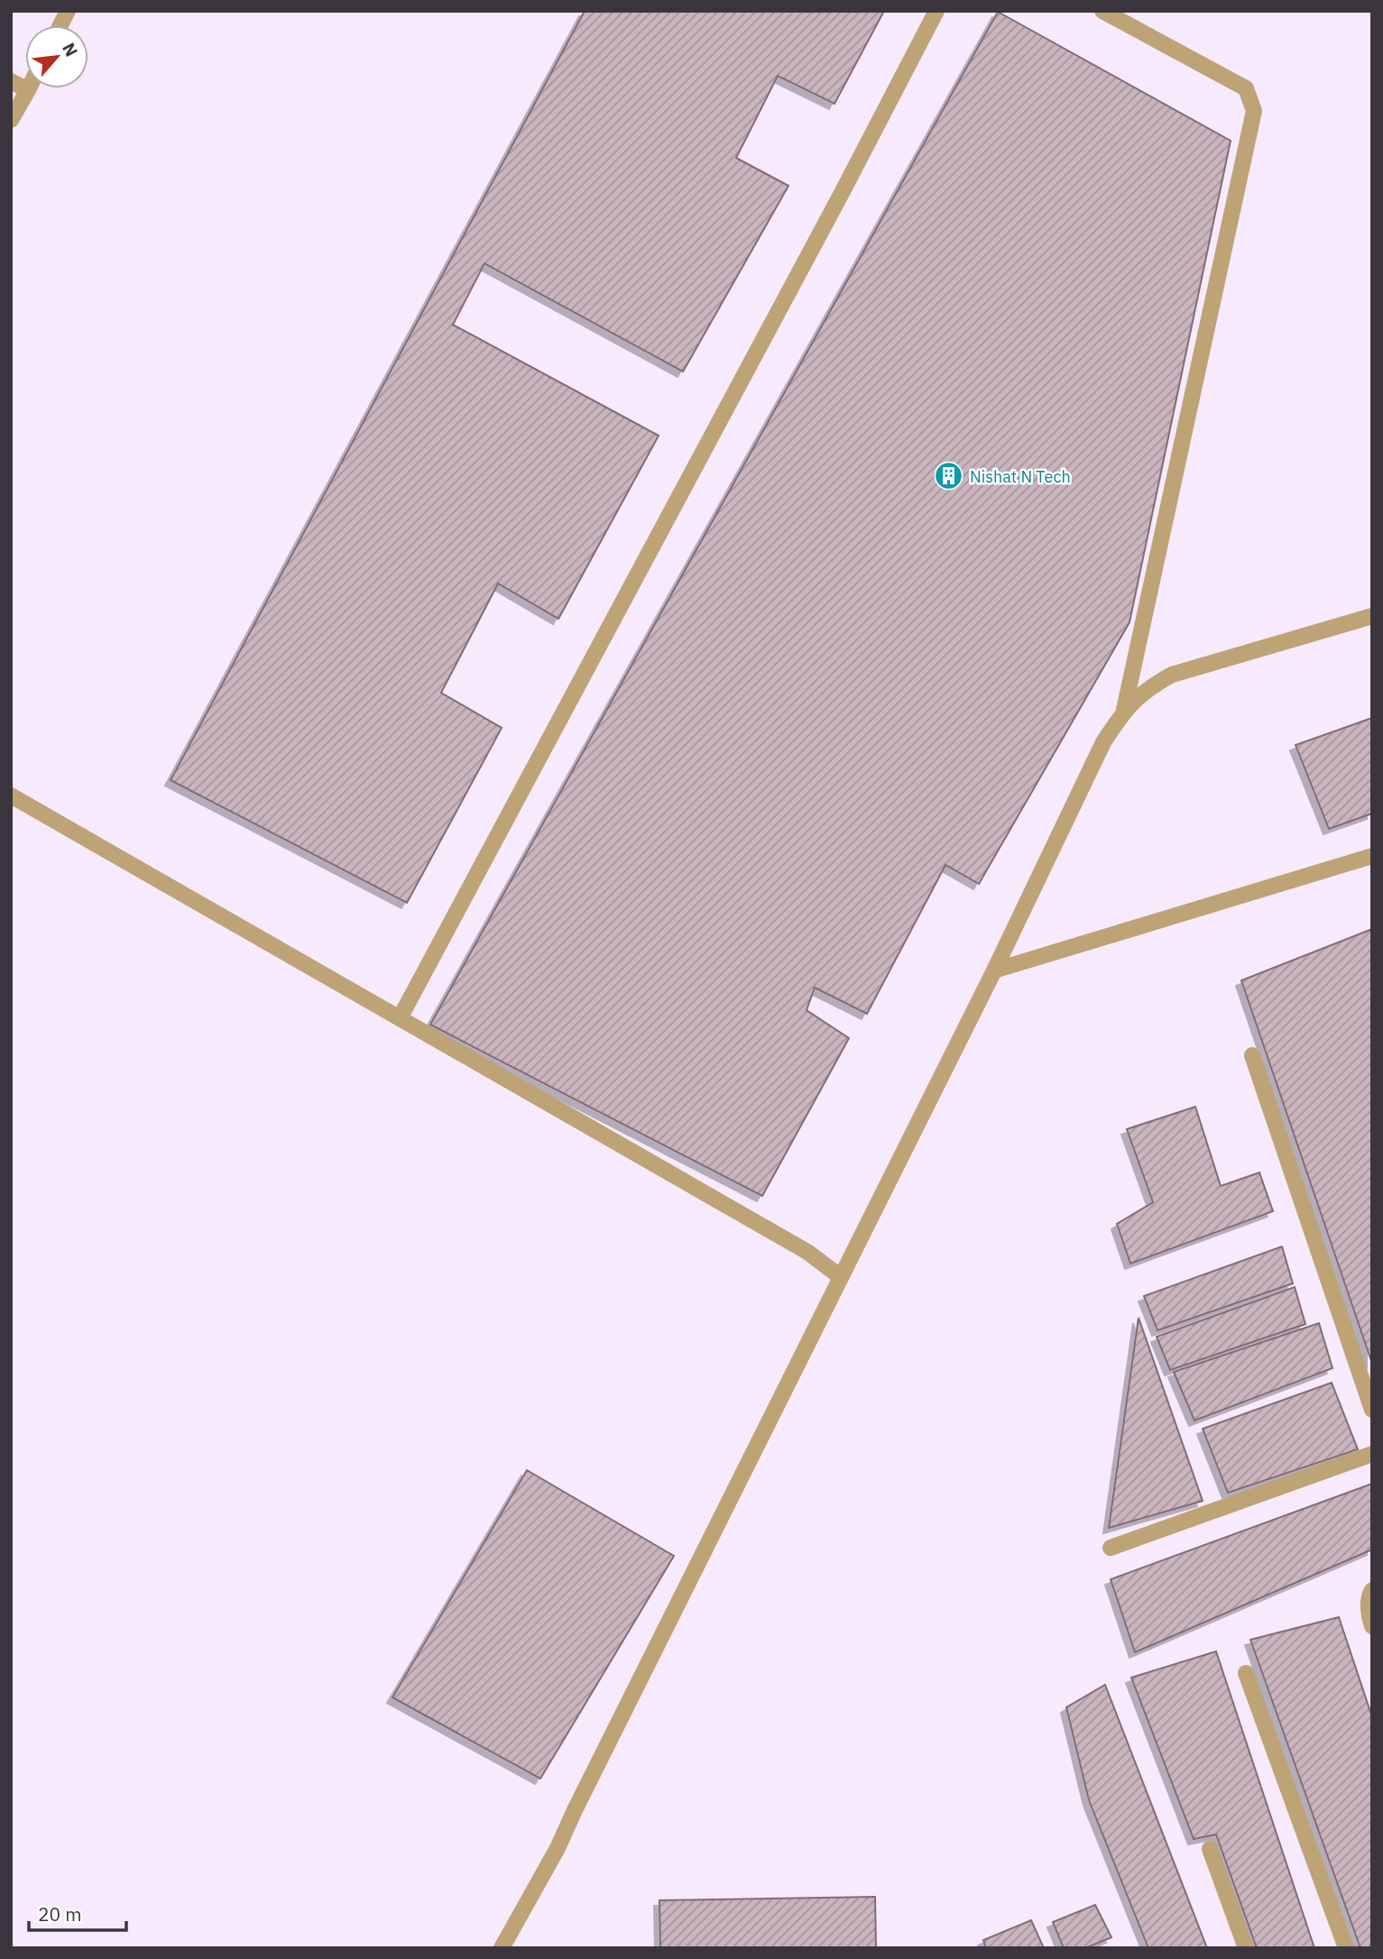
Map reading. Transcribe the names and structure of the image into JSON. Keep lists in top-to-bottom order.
{
  "places": {
    "building": ["Nishat N Tech"]
  },
  "scale_bar": "20 m",
  "north": "top right"
}
